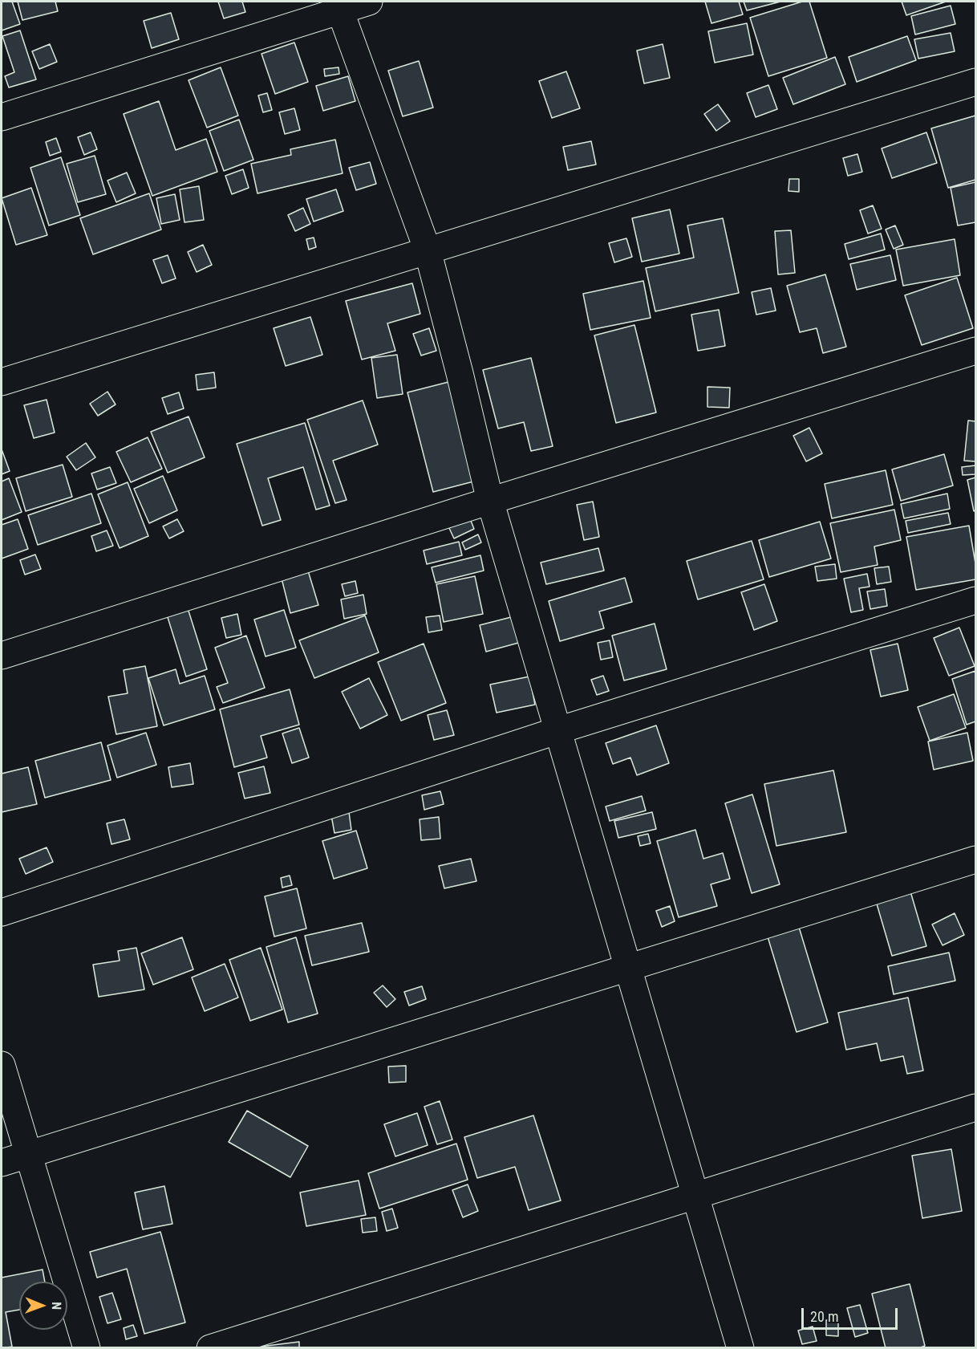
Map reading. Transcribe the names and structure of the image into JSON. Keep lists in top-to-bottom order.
{
  "scale_bar": "20 m",
  "north": "right"
}
